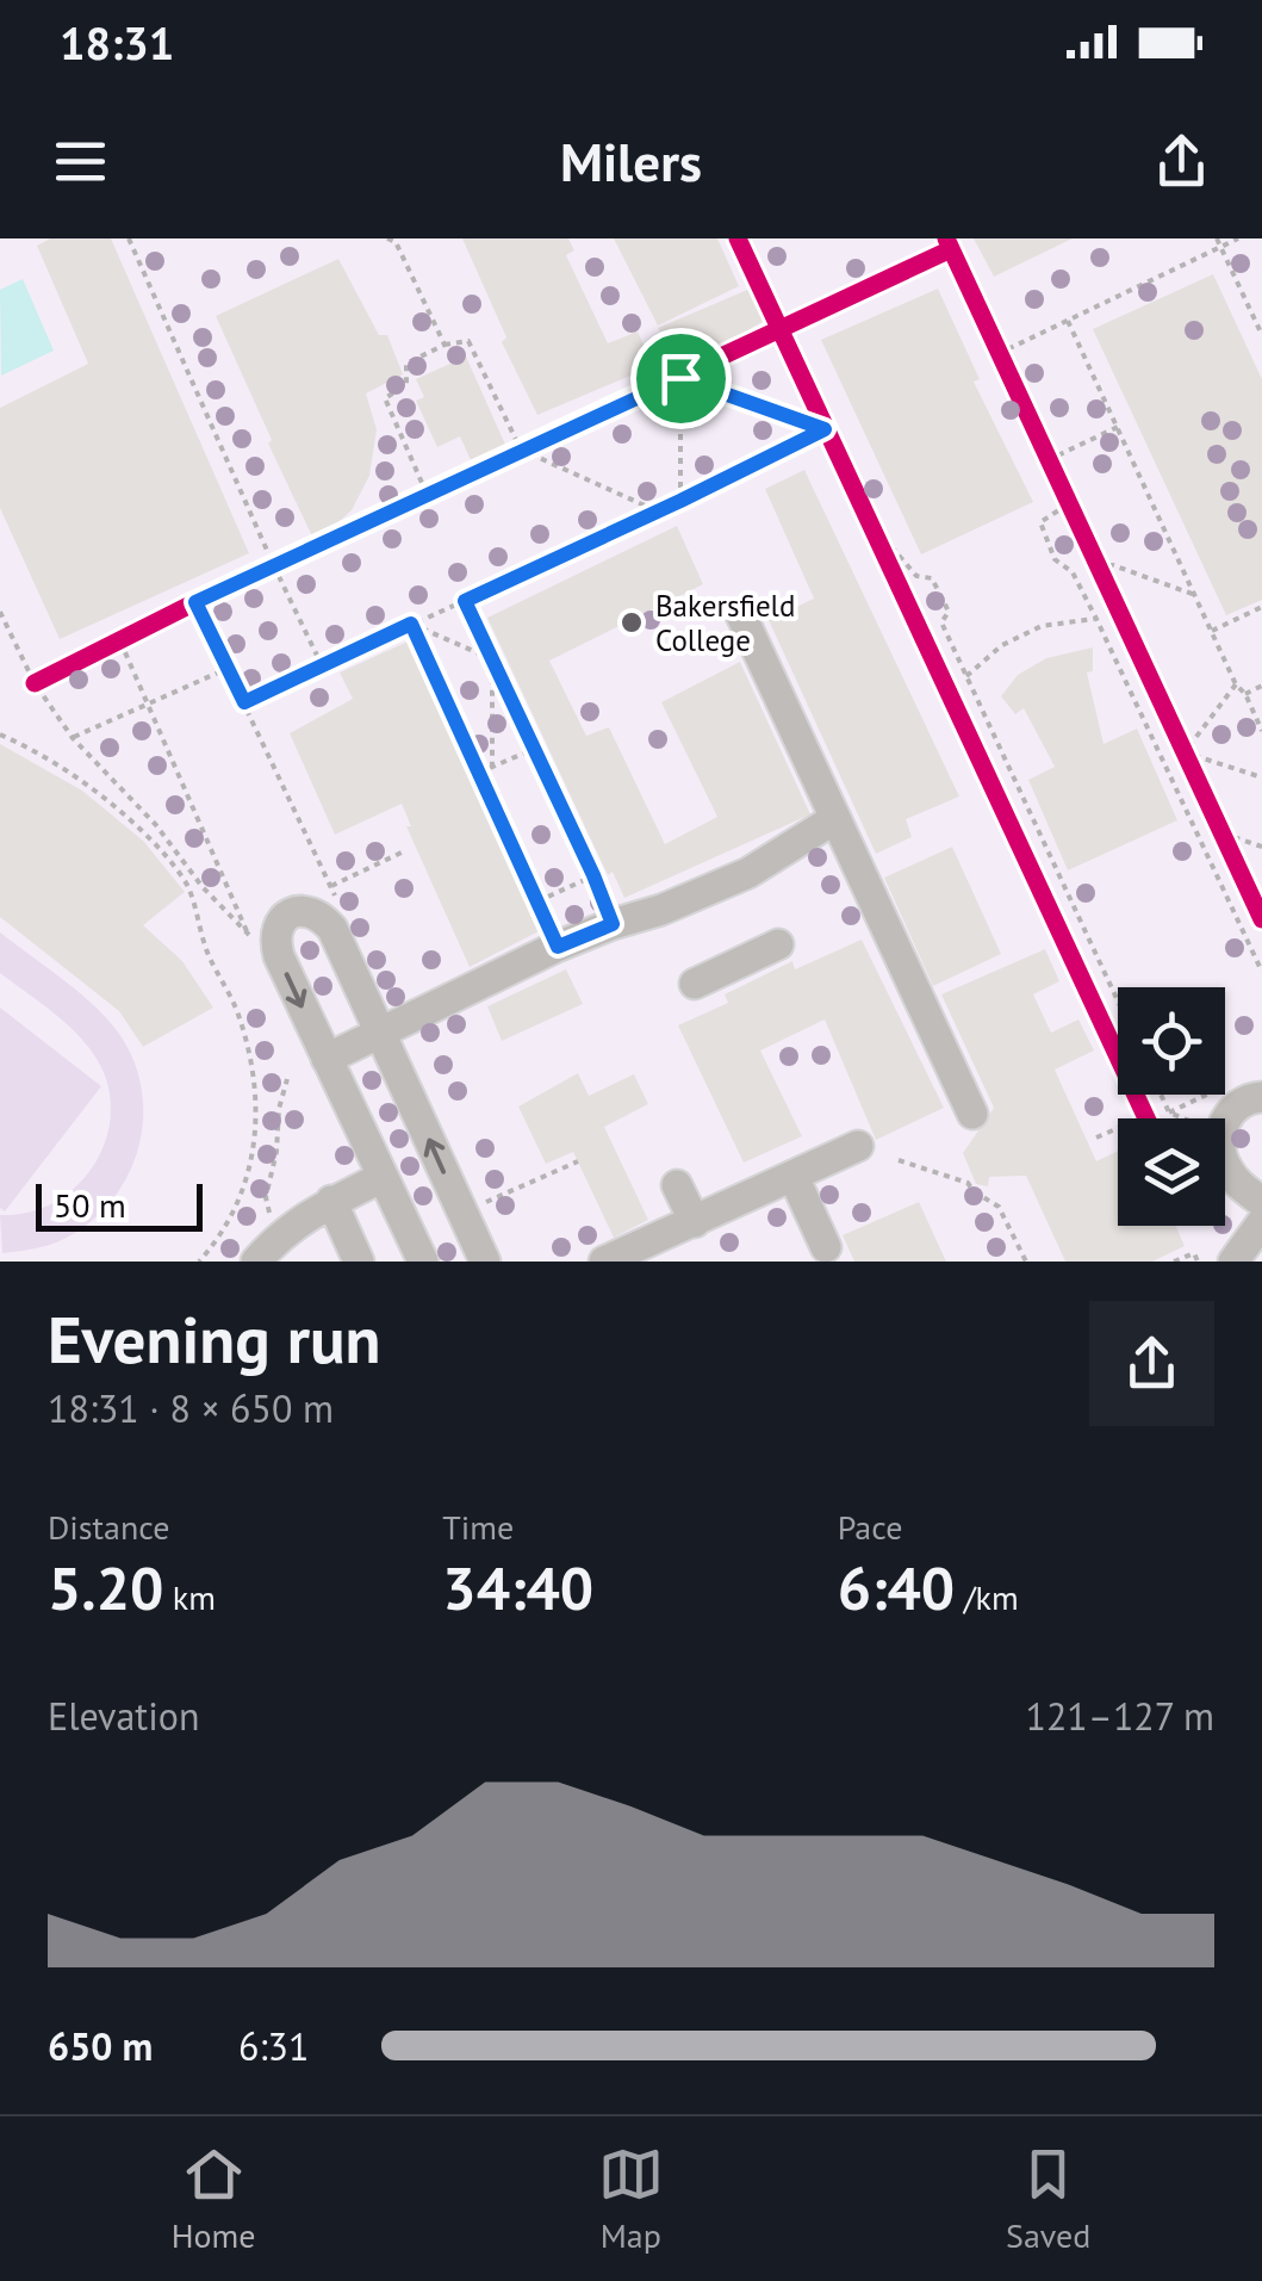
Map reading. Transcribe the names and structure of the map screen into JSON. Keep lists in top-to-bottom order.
{
  "places": ["Bakersfield College"],
  "scale_bar": "50 m",
  "page": {
    "status": "18:31",
    "header": "Milers",
    "scale": "50 m",
    "heading": ["Evening run", "18:31 · 8 × 650 m"],
    "stats": [
      ["Distance", "5.20 km"],
      ["Time", "34:40"],
      ["Pace", "6:40 /km"]
    ],
    "chart": ["Elevation", "121–127 m"],
    "list": [
      {
        "name": "650 m",
        "note": "6:31"
      }
    ],
    "tabs": ["Home", "Map", "Saved"]
  }
}
